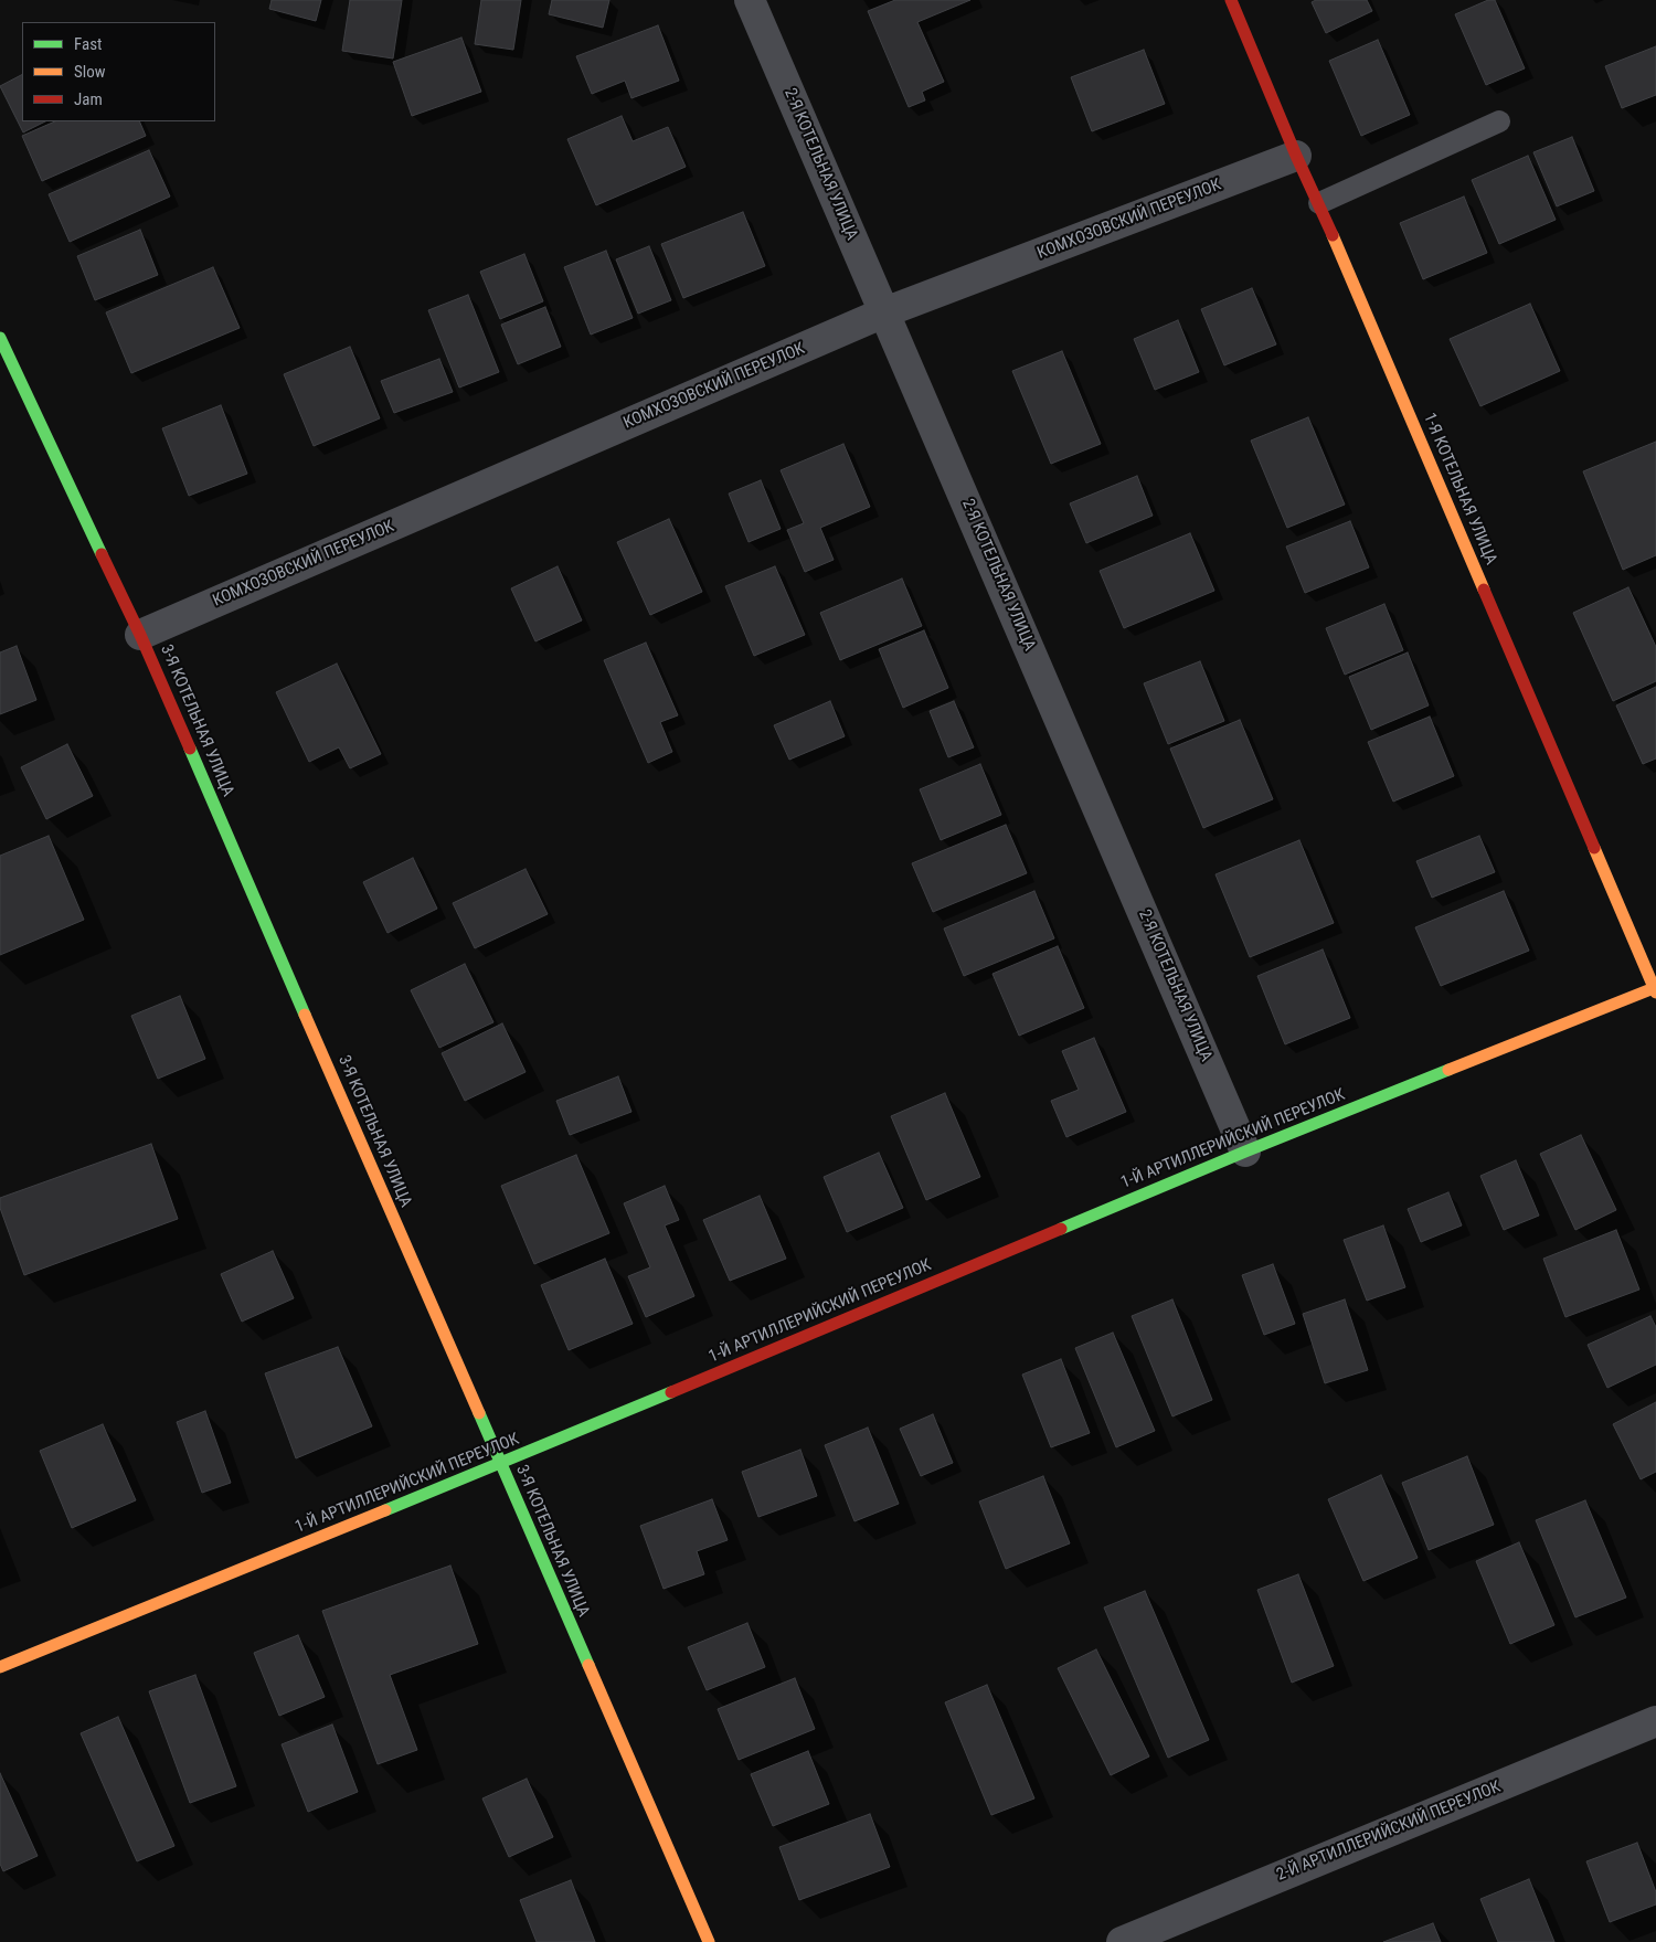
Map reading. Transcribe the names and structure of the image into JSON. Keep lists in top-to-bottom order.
{
  "streets": {
    "street": [
      "2-Я КОТЕЛЬНАЯ УЛИЦА",
      "КОМХОЗОВСКИЙ ПЕРЕУЛОК",
      "1-Я КОТЕЛЬНАЯ УЛИЦА",
      "3-Я КОТЕЛЬНАЯ УЛИЦА",
      "1-Й АРТИЛЛЕРИЙСКИЙ ПЕРЕУЛОК",
      "2-Й АРТИЛЛЕРИЙСКИЙ ПЕРЕУЛОК"
    ]
  },
  "crossings": [
    ["2-Я КОТЕЛЬНАЯ УЛИЦА", "КОМХОЗОВСКИЙ ПЕРЕУЛОК"],
    ["2-Я КОТЕЛЬНАЯ УЛИЦА", "1-Й АРТИЛЛЕРИЙСКИЙ ПЕРЕУЛОК"],
    ["КОМХОЗОВСКИЙ ПЕРЕУЛОК", "1-Я КОТЕЛЬНАЯ УЛИЦА"],
    ["КОМХОЗОВСКИЙ ПЕРЕУЛОК", "3-Я КОТЕЛЬНАЯ УЛИЦА"],
    ["1-Я КОТЕЛЬНАЯ УЛИЦА", "1-Й АРТИЛЛЕРИЙСКИЙ ПЕРЕУЛОК"],
    ["3-Я КОТЕЛЬНАЯ УЛИЦА", "1-Й АРТИЛЛЕРИЙСКИЙ ПЕРЕУЛОК"]
  ],
  "legend": ["Fast", "Slow", "Jam"]
}
